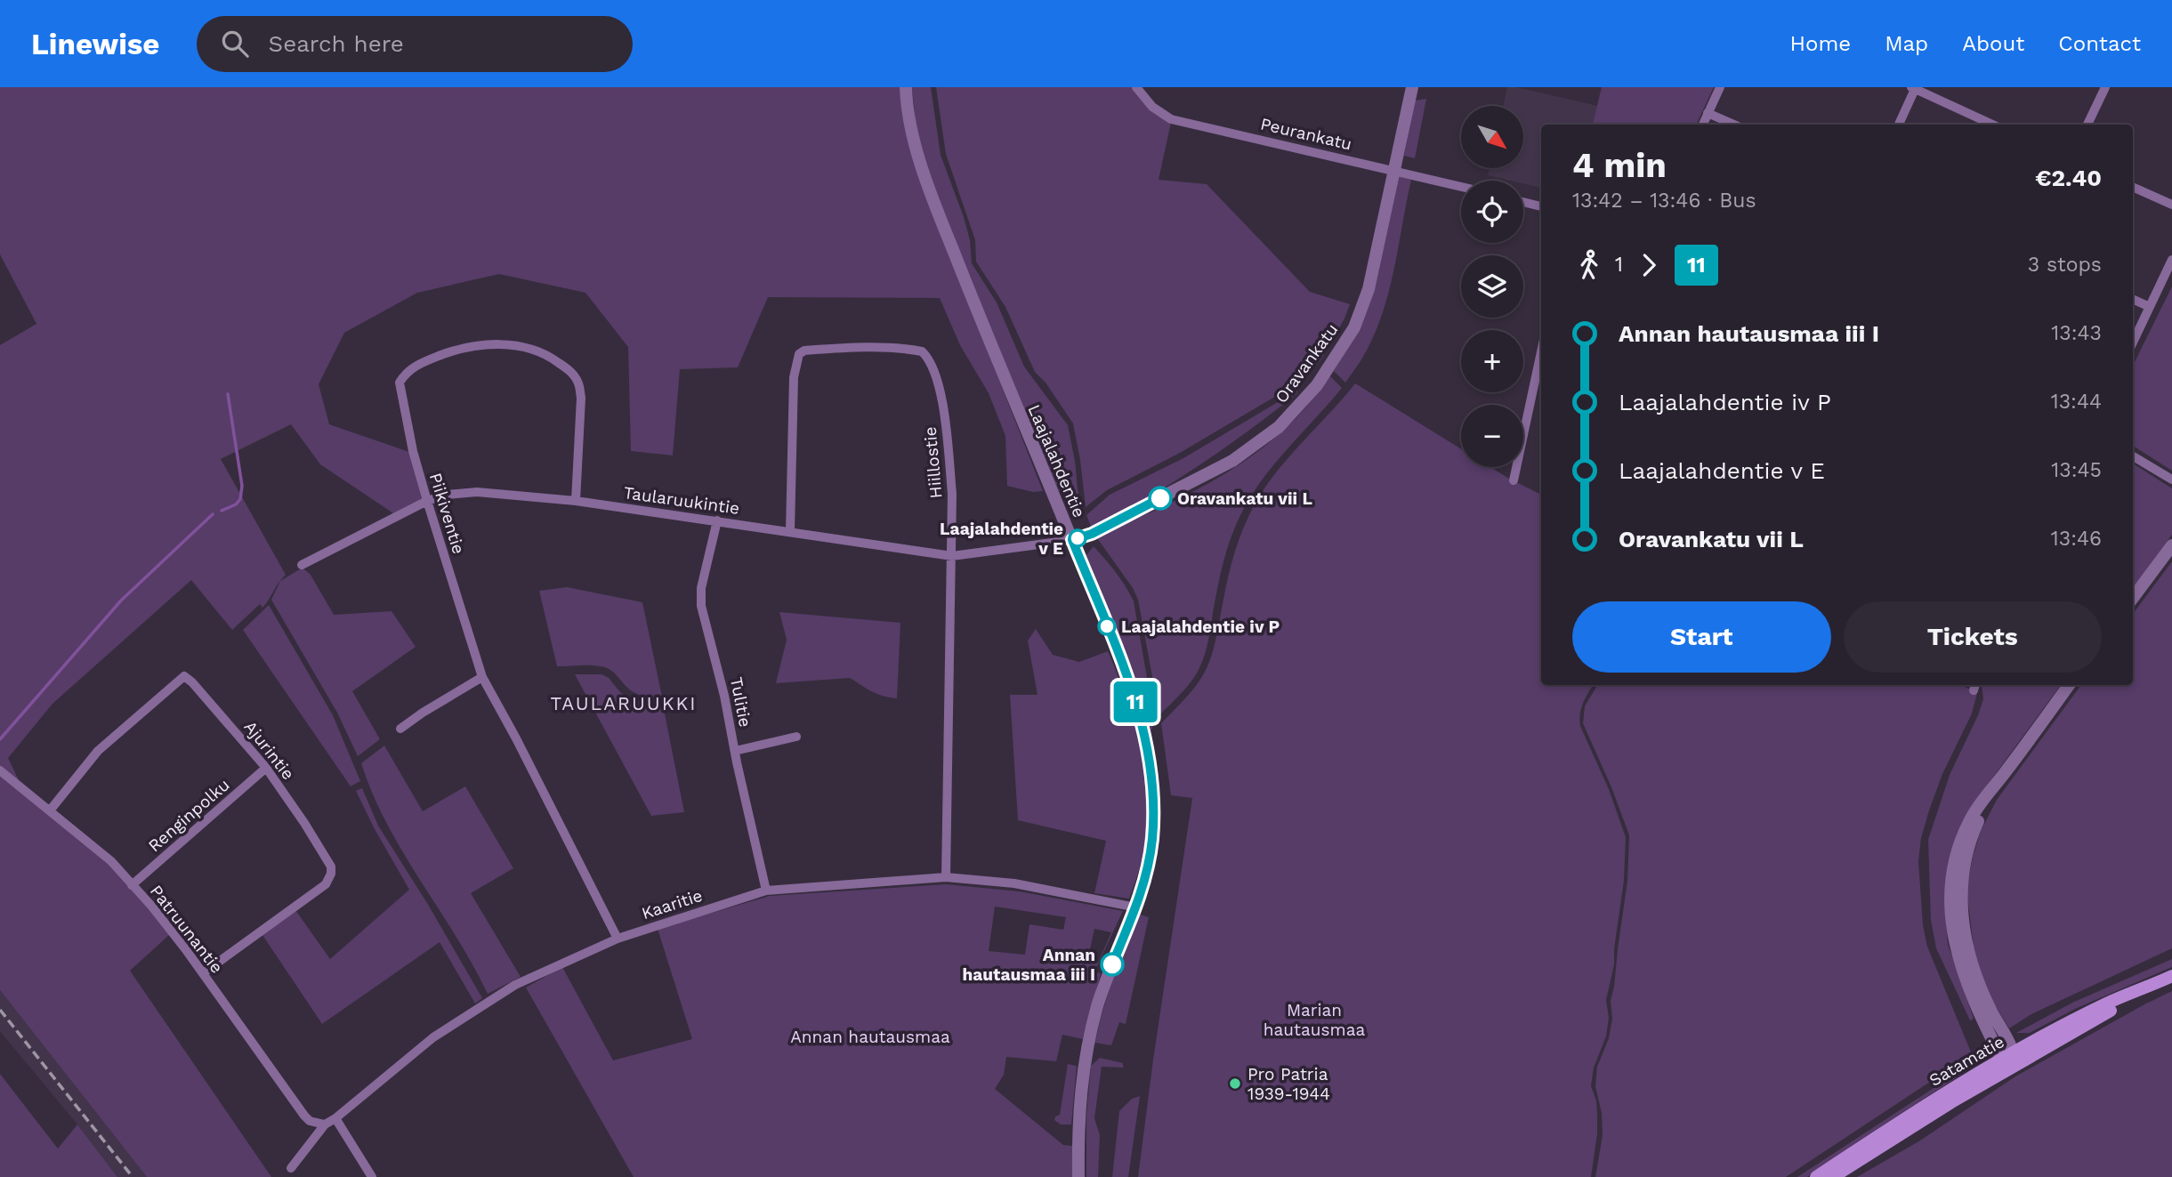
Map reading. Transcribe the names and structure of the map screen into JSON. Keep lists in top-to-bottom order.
{
  "streets": {
    "main road": ["Satamatie"],
    "street": [
      "Peurankatu",
      "Oravankatu",
      "Laajalahdentie",
      "Hiillostie",
      "Taularuukintie",
      "Piikiventie",
      "Tulitie",
      "Ajurintie",
      "Renginpolku",
      "Kaaritie",
      "Patruunantie"
    ]
  },
  "crossings": [
    ["Peurankatu", "Oravankatu"],
    ["Oravankatu", "Laajalahdentie"],
    ["Oravankatu", "Taularuukintie"],
    ["Laajalahdentie", "Taularuukintie"],
    ["Laajalahdentie", "Kaaritie"],
    ["Hiillostie", "Taularuukintie"],
    ["Hiillostie", "Kaaritie"],
    ["Taularuukintie", "Piikiventie"],
    ["Taularuukintie", "Tulitie"],
    ["Piikiventie", "Kaaritie"],
    ["Tulitie", "Kaaritie"],
    ["Ajurintie", "Renginpolku"],
    ["Ajurintie", "Patruunantie"],
    ["Renginpolku", "Patruunantie"],
    ["Kaaritie", "Patruunantie"]
  ],
  "districts": ["TAULARUUKKI"],
  "parks": ["Marian hautausmaa", "Annan hautausmaa"],
  "places": [
    "Oravankatu vii L",
    "Laajalahdentie v E",
    "Laajalahdentie iv P",
    "Annan hautausmaa iii I",
    "Pro Patria 1939-1944"
  ],
  "lines": ["bus line 11"],
  "north": "bottom right",
  "page": {
    "header": "Linewise",
    "search": "Search here",
    "nav": [
      "Home",
      "Map",
      "About",
      "Contact"
    ],
    "on_map": "11",
    "map_buttons": ["+", "−"],
    "heading": ["4 min", "13:42 – 13:46 · Bus", "€2.40"],
    "legs": ["1", "11", "3 stops"],
    "list": [
      {
        "name": "Annan hautausmaa iii I",
        "value": "13:43"
      },
      {
        "name": "Laajalahdentie iv P",
        "value": "13:44"
      },
      {
        "name": "Laajalahdentie v E",
        "value": "13:45"
      },
      {
        "name": "Oravankatu vii L",
        "value": "13:46"
      }
    ],
    "buttons": ["Start", "Tickets"]
  }
}
